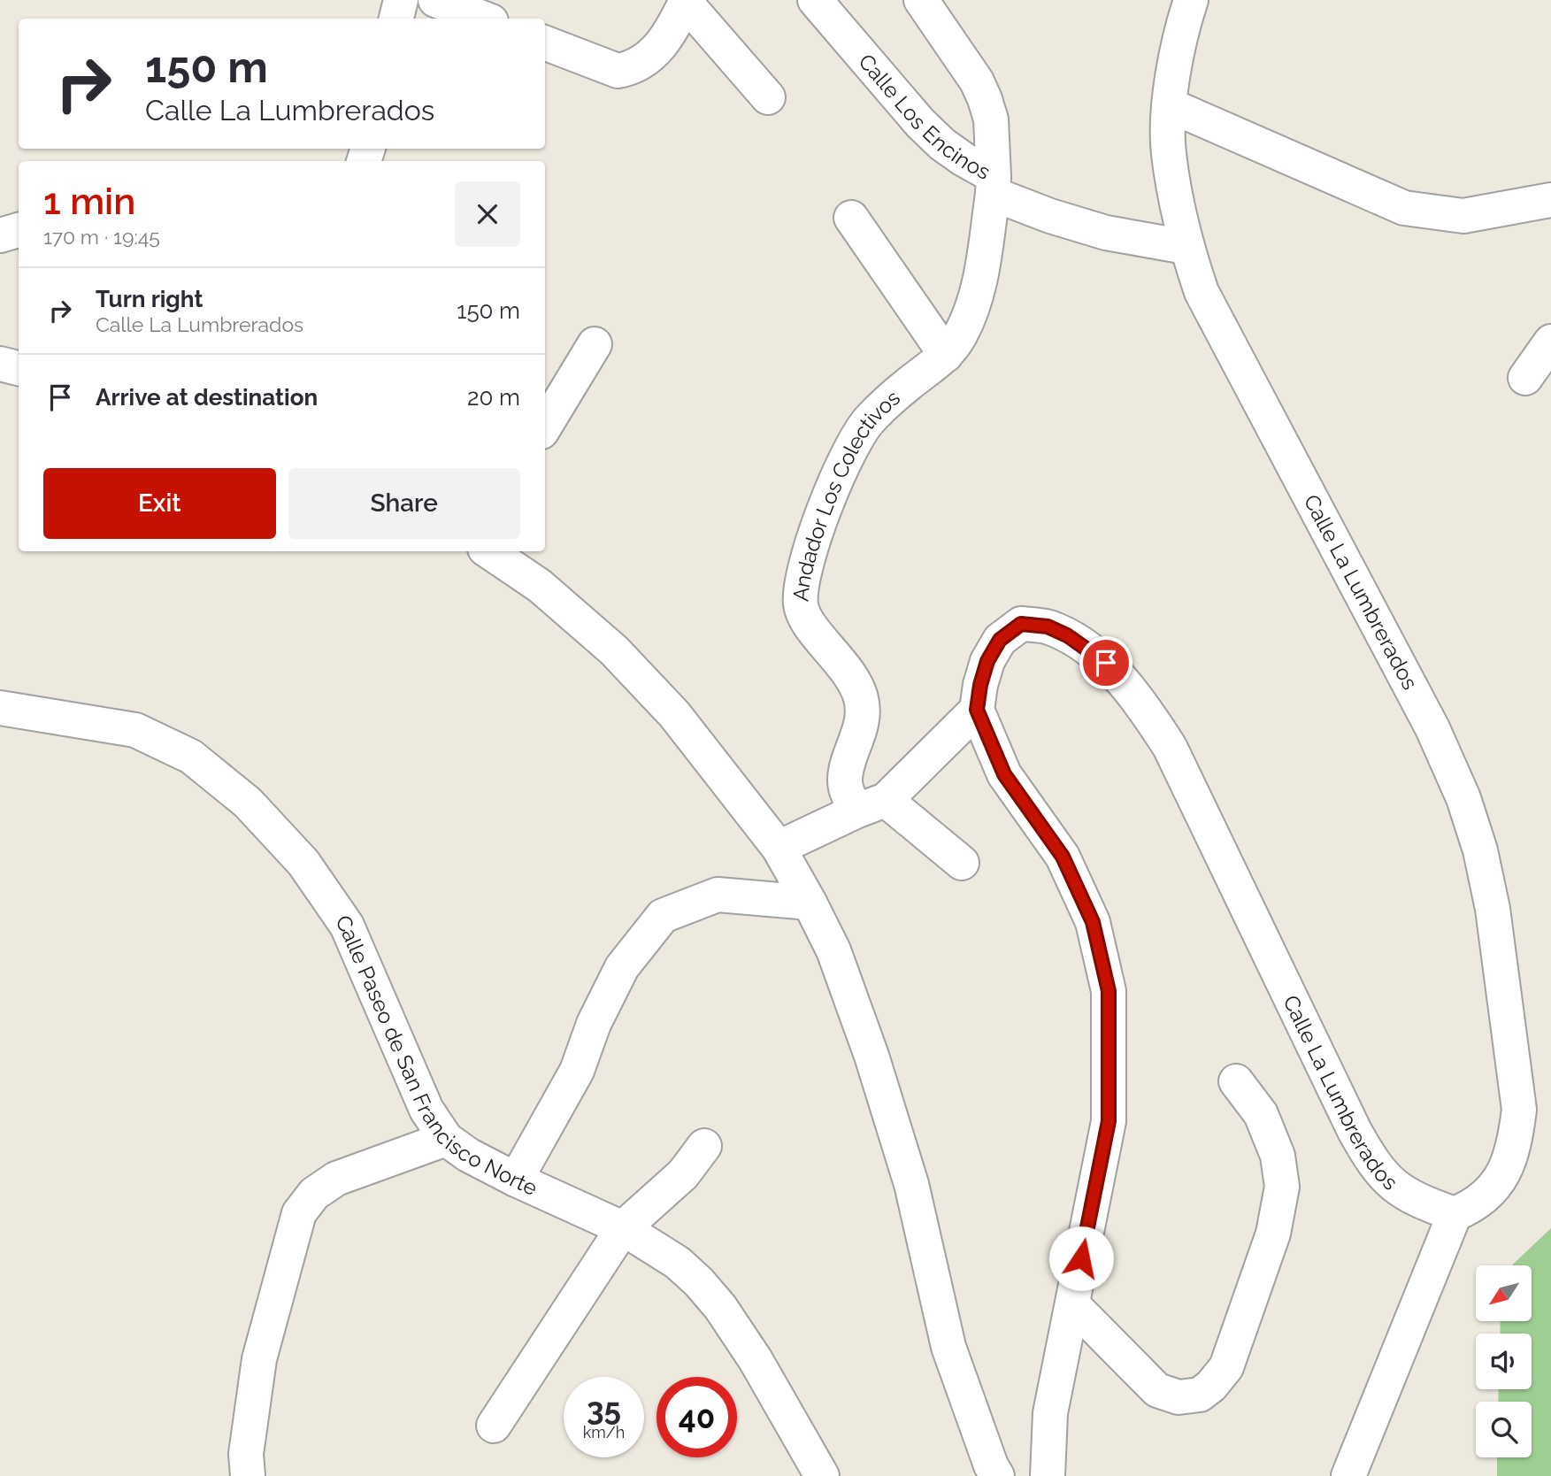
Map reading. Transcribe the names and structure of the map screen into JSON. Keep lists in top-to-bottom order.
{
  "streets": {
    "street": [
      "Calle Los Encinos",
      "Andador Los Colectivos",
      "Calle La Lumbrerados",
      "Calle Paseo de San Francisco Norte"
    ]
  },
  "crossings": [
    ["Calle Los Encinos", "Andador Los Colectivos"],
    ["Calle Los Encinos", "Calle La Lumbrerados"]
  ],
  "north": "bottom left",
  "page": {
    "turn": ["150 m", "Calle La Lumbrerados"],
    "heading": ["1 min", "170 m · 19:45"],
    "list": [
      {
        "name": "Turn right",
        "note": "Calle La Lumbrerados",
        "value": "150 m"
      },
      {
        "name": "Arrive at destination",
        "value": "20 m"
      }
    ],
    "buttons": ["Exit", "Share"],
    "speed": "35 km/h",
    "limit": "40"
  }
}
